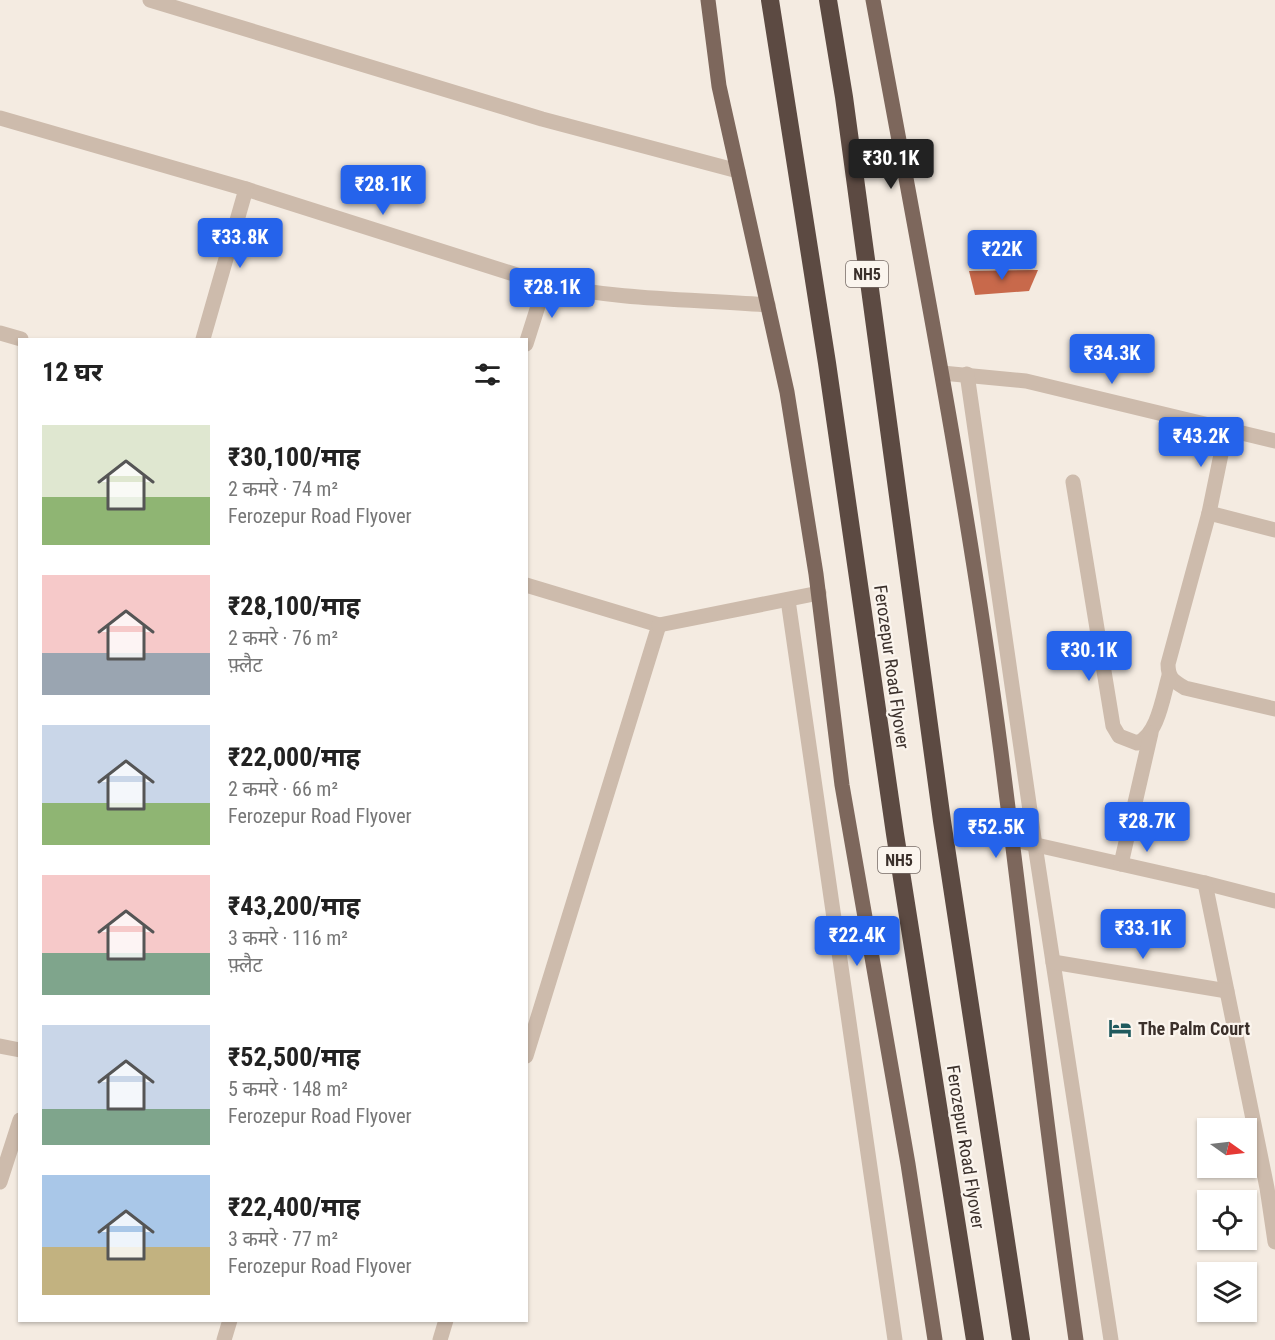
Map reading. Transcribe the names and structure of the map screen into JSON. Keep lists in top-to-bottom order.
{
  "streets": {
    "highway": ["NH5", "Ferozepur Road Flyover"]
  },
  "places": {
    "hotel": ["The Palm Court"]
  },
  "north": "right",
  "page": {
    "price": [
      "₹30.1K",
      "₹28.1K",
      "₹33.8K",
      "₹22K",
      "₹28.1K",
      "₹34.3K",
      "₹43.2K",
      "₹30.1K",
      "₹28.7K",
      "₹52.5K",
      "₹33.1K",
      "₹22.4K"
    ],
    "heading": "12 घर",
    "list": [
      {
        "name": "₹30,100/माह",
        "note": "2 कमरे · 74 m² · Ferozepur Road Flyover"
      },
      {
        "name": "₹28,100/माह",
        "note": "2 कमरे · 76 m² · फ़्लैट"
      },
      {
        "name": "₹22,000/माह",
        "note": "2 कमरे · 66 m² · Ferozepur Road Flyover"
      },
      {
        "name": "₹43,200/माह",
        "note": "3 कमरे · 116 m² · फ़्लैट"
      },
      {
        "name": "₹52,500/माह",
        "note": "5 कमरे · 148 m² · Ferozepur Road Flyover"
      },
      {
        "name": "₹22,400/माह",
        "note": "3 कमरे · 77 m² · Ferozepur Road Flyover"
      }
    ]
  }
}
